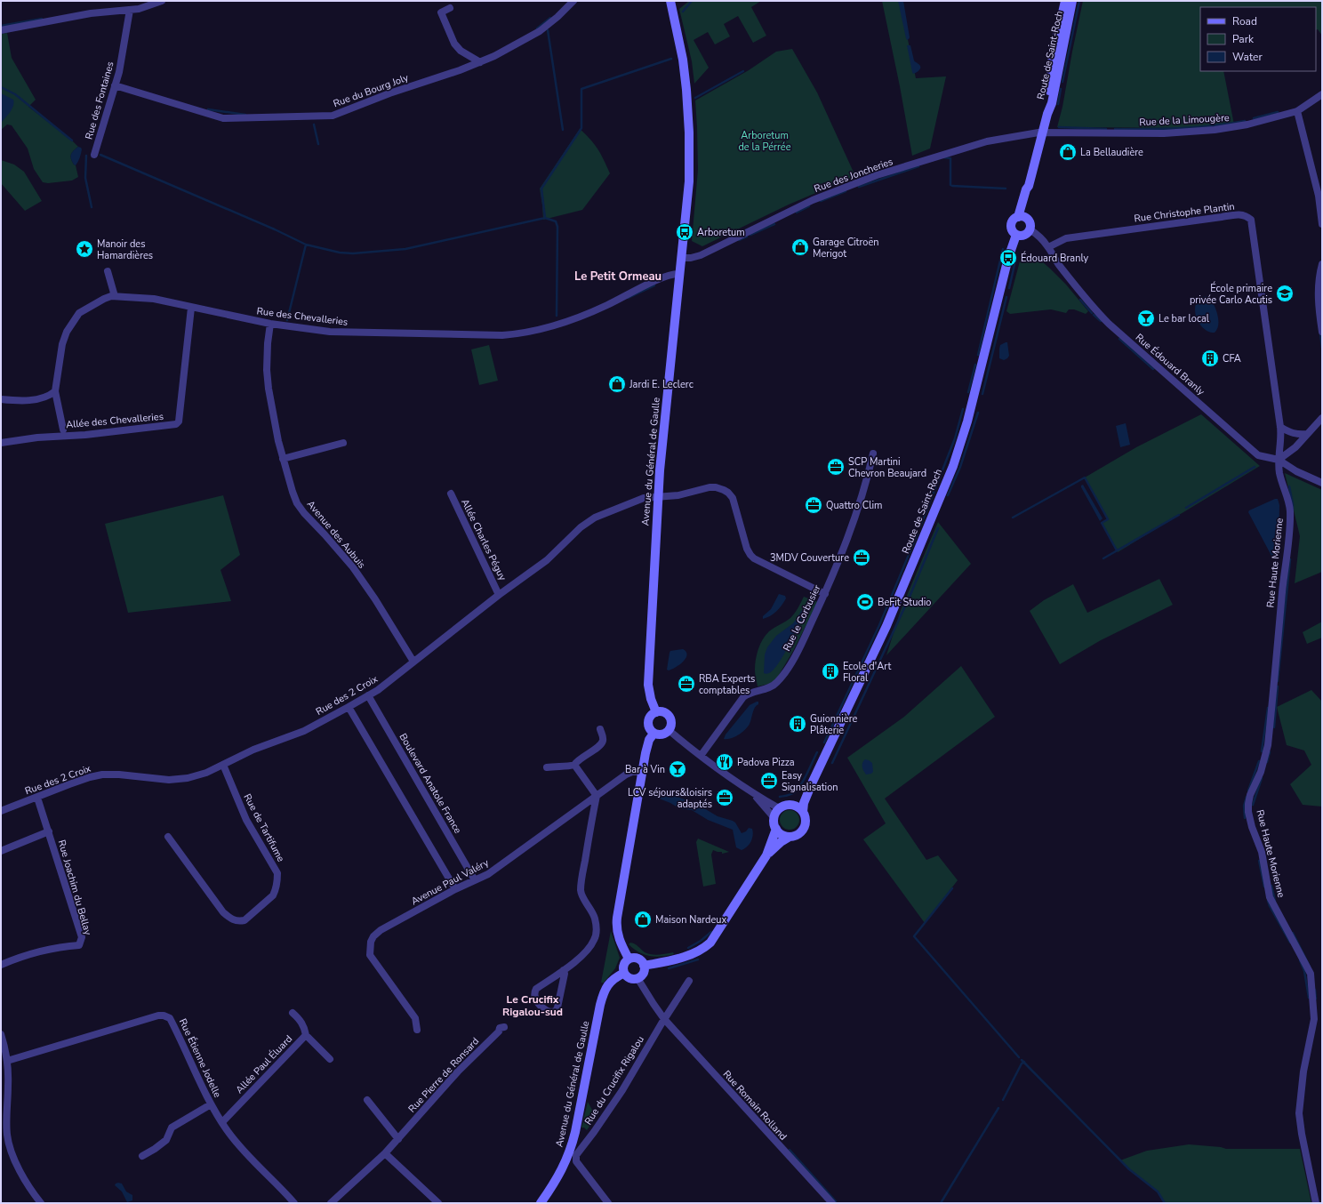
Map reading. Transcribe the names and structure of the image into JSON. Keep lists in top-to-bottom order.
{
  "streets": {
    "street": [
      "Route de Saint-Roch",
      "Rue du Bourg Joly",
      "Rue des Fontaines",
      "Rue de la Limougère",
      "Rue des Joncheries",
      "Rue Christophe Plantin",
      "Rue des Chevalleries",
      "Rue Édouard Branly",
      "Allée des Chevalleries",
      "Avenue du Général de Gaulle",
      "Avenue des Aubuis",
      "Allée Charles Péguy",
      "Rue Haute Morienne",
      "Rue le Corbusier",
      "Rue des 2 Croix",
      "Boulevard Anatole France",
      "Rue de Tartifume",
      "Avenue Paul Valéry",
      "Rue Joachim du Bellay",
      "Rue Étienne Jodelle",
      "Allée Paul Éluard",
      "Rue Pierre de Ronsard",
      "Rue du Crucifix Rigalou",
      "Rue Romain Rolland"
    ]
  },
  "crossings": [
    ["Route de Saint-Roch", "Rue de la Limougère"],
    ["Route de Saint-Roch", "Rue des Joncheries"],
    ["Route de Saint-Roch", "Rue Édouard Branly"],
    ["Rue du Bourg Joly", "Rue des Fontaines"],
    ["Rue de la Limougère", "Rue des Joncheries"],
    ["Rue des Joncheries", "Avenue du Général de Gaulle"],
    ["Rue Christophe Plantin", "Rue Édouard Branly"],
    ["Rue Christophe Plantin", "Rue Haute Morienne"],
    ["Rue des Chevalleries", "Allée des Chevalleries"],
    ["Rue des Chevalleries", "Avenue du Général de Gaulle"],
    ["Rue des Chevalleries", "Avenue des Aubuis"],
    ["Rue Édouard Branly", "Rue Haute Morienne"],
    ["Avenue du Général de Gaulle", "Rue des 2 Croix"],
    ["Avenue du Général de Gaulle", "Rue Romain Rolland"],
    ["Avenue des Aubuis", "Rue des 2 Croix"],
    ["Allée Charles Péguy", "Rue des 2 Croix"],
    ["Rue le Corbusier", "Rue des 2 Croix"],
    ["Rue des 2 Croix", "Boulevard Anatole France"],
    ["Rue des 2 Croix", "Rue de Tartifume"],
    ["Rue des 2 Croix", "Rue Joachim du Bellay"],
    ["Boulevard Anatole France", "Avenue Paul Valéry"],
    ["Rue Étienne Jodelle", "Allée Paul Éluard"],
    ["Rue du Crucifix Rigalou", "Rue Romain Rolland"]
  ],
  "districts": ["Le Petit Ormeau", "Le Crucifix Rigalou-sud"],
  "parks": ["Arboretum de la Pérrée"],
  "places": {
    "shop": [
      "La Bellaudière",
      "Garage Citroën Merigot",
      "Jardi E. Leclerc",
      "Maison Nardeux"
    ],
    "bus stop": ["Arboretum", "Édouard Branly"],
    "place": ["Manoir des Hamardières"],
    "school or university": ["École primaire privée Carlo Acutis"],
    "bar": ["Le bar local", "Bar à Vin"],
    "building": ["CFA", "Ecole d'Art Floral", "Guionnière Plâterie"],
    "office": [
      "SCP Martini Chevron Beaujard",
      "Quattro Clim",
      "3MDV Couverture",
      "RBA Experts comptables",
      "Easy Signalisation",
      "LCV séjours&loisirs adaptés"
    ],
    "sports": ["BeFit Studio"],
    "restaurant": ["Padova Pizza"]
  },
  "legend": ["Road", "Park", "Water"]
}
